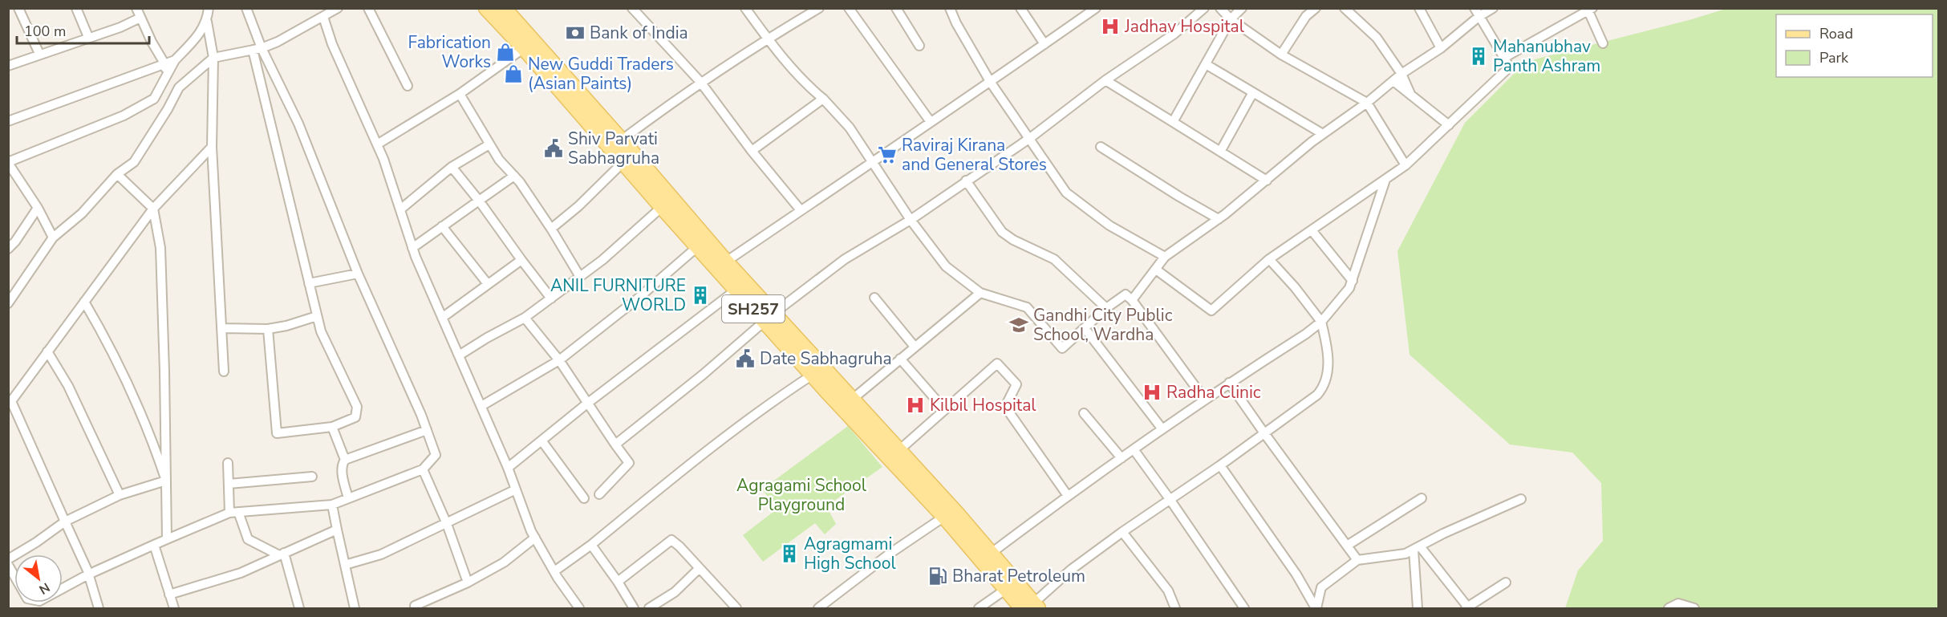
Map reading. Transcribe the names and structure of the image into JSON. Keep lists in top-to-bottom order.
{
  "streets": {
    "main road": ["SH257"]
  },
  "parks": ["Agragami School Playground"],
  "places": {
    "hospital": ["Jadhav Hospital", "Radha Clinic", "Kilbil Hospital"],
    "bank": ["Bank of India"],
    "shop": ["Fabrication Works", "New Guddi Traders (Asian Paints)"],
    "building": ["Mahanubhav Panth Ashram", "ANIL FURNITURE WORLD", "Agragmami High School"],
    "public building": ["Shiv Parvati Sabhagruha", "Date Sabhagruha"],
    "supermarket": ["Raviraj Kirana and General Stores"],
    "school or university": ["Gandhi City Public School, Wardha"],
    "fuel station": ["Bharat Petroleum"]
  },
  "legend": ["Road", "Park"],
  "scale_bar": "100 m",
  "north": "bottom right"
}
